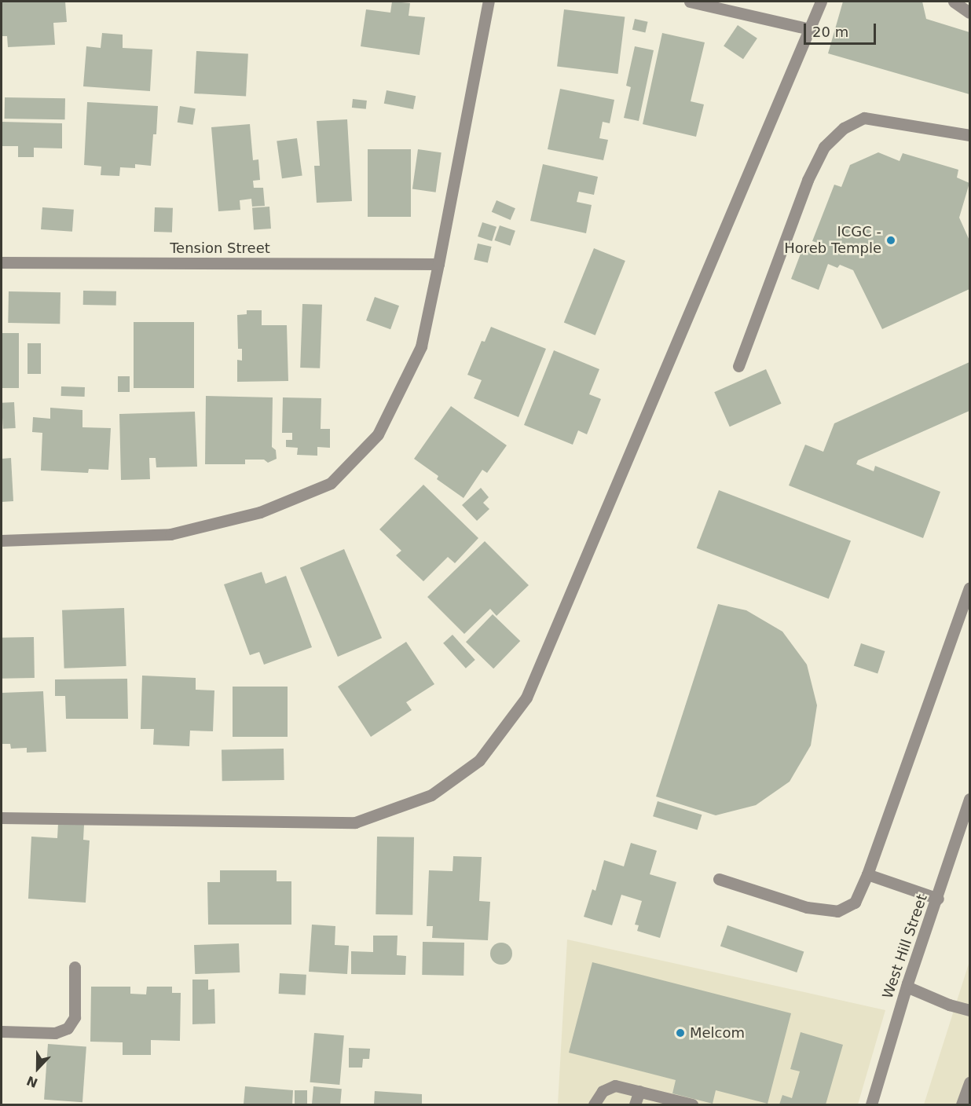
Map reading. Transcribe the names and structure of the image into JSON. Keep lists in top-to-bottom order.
{
  "streets": {
    "street": ["Tension Street", "West Hill Street"]
  },
  "places": ["ICGC - Horeb Temple", "Melcom"],
  "scale_bar": "20 m",
  "north": "bottom"
}
